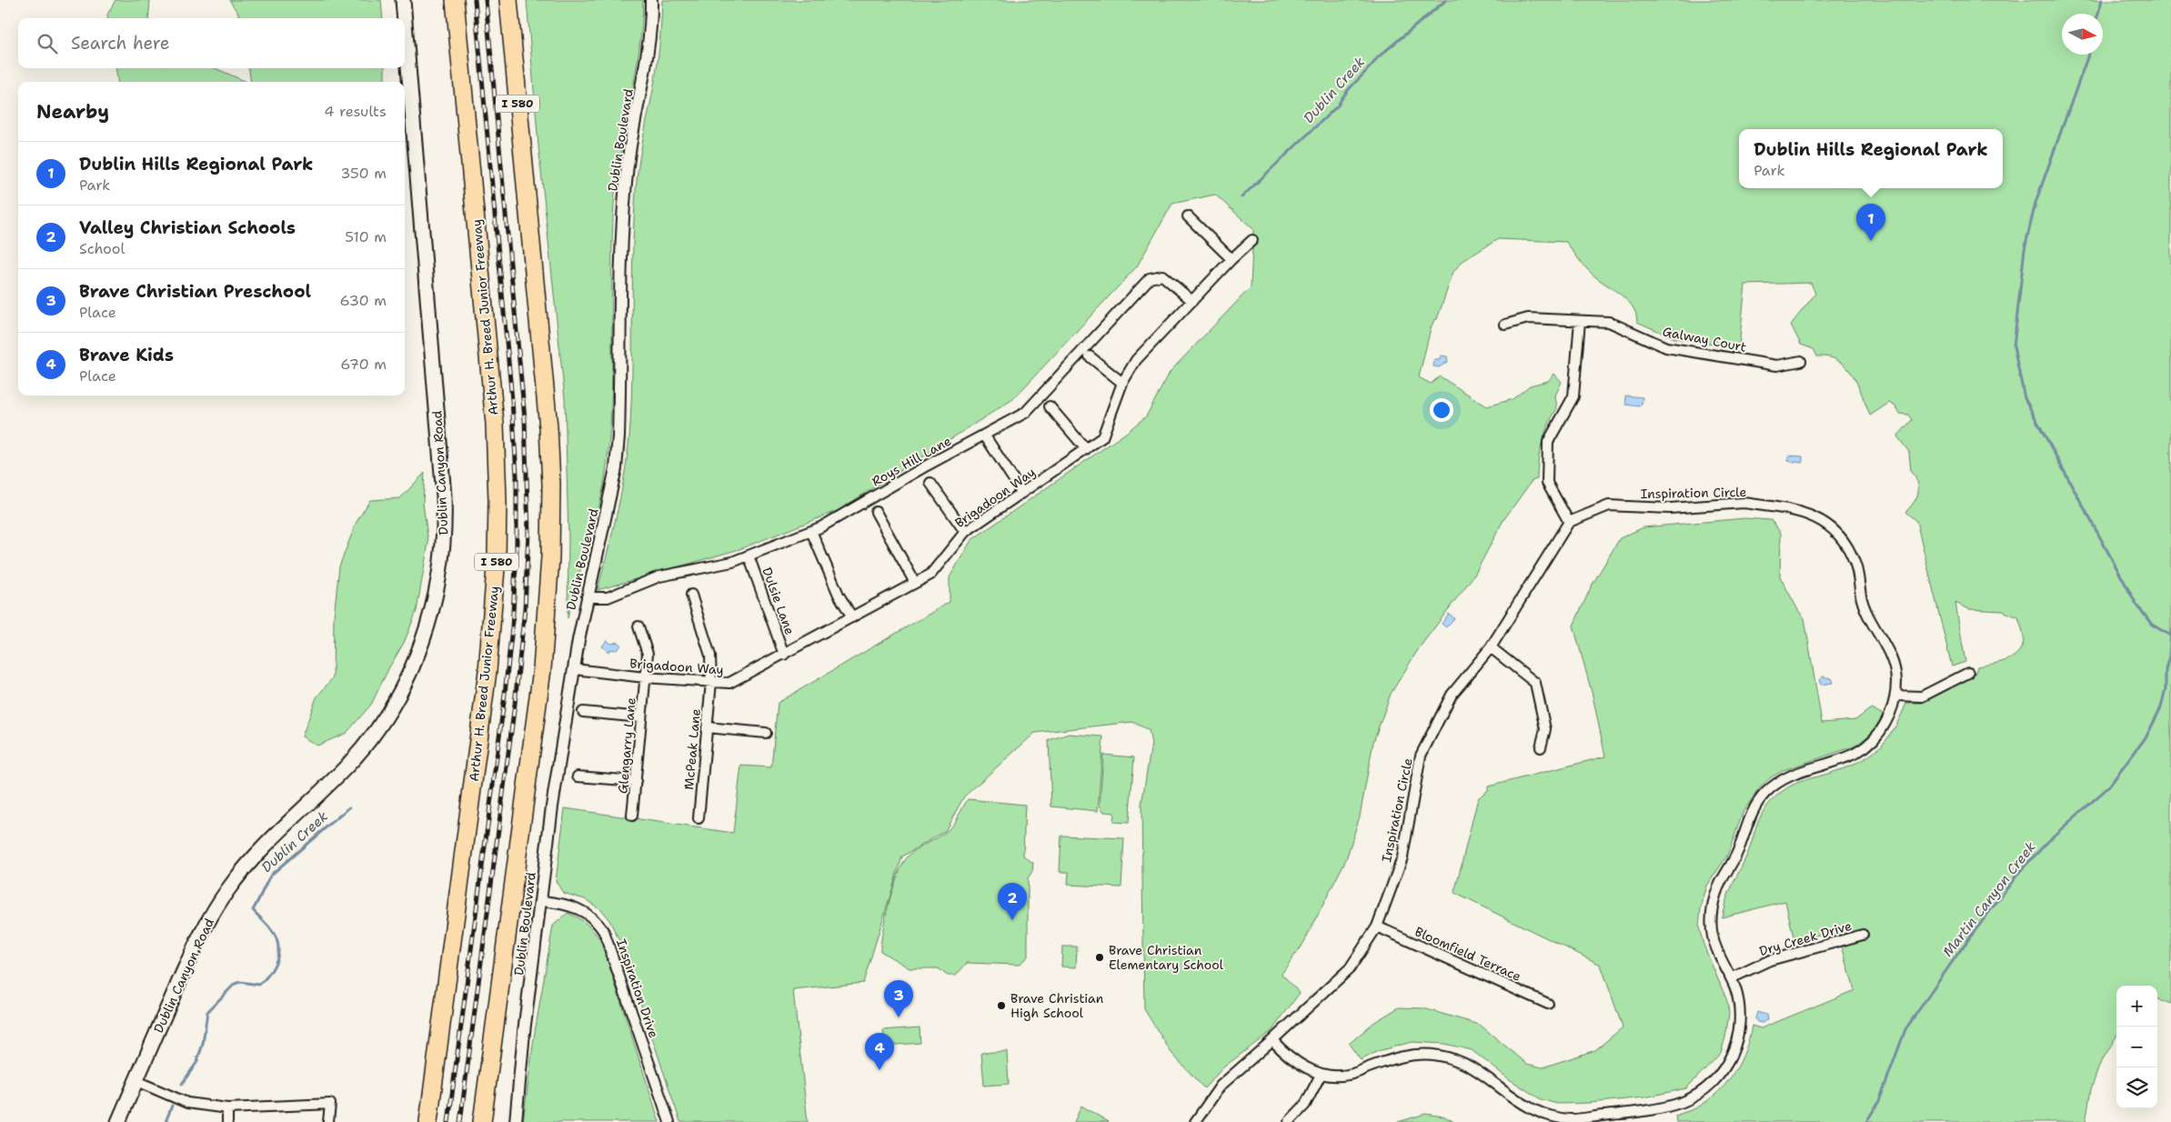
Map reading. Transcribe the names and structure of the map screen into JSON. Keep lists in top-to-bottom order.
{
  "streets": {
    "highway": ["I 580", "Arthur H. Breed Junior Freeway"],
    "main road": ["Dublin Canyon Road"],
    "street": [
      "Dublin Boulevard",
      "Galway Court",
      "Roys Hill Lane",
      "Inspiration Circle",
      "Brigadoon Way",
      "Dulsie Lane",
      "Glengarry Lane",
      "McPeak Lane",
      "Dry Creek Drive",
      "Bloomfield Terrace",
      "Inspiration Drive"
    ]
  },
  "crossings": [
    ["Dublin Boulevard", "Roys Hill Lane"],
    ["Dublin Boulevard", "Brigadoon Way"],
    ["Dublin Boulevard", "Inspiration Drive"],
    ["Roys Hill Lane", "Brigadoon Way"],
    ["Roys Hill Lane", "Dulsie Lane"],
    ["Inspiration Circle", "Dry Creek Drive"],
    ["Inspiration Circle", "Bloomfield Terrace"],
    ["Brigadoon Way", "Dulsie Lane"],
    ["Brigadoon Way", "Glengarry Lane"],
    ["Brigadoon Way", "McPeak Lane"]
  ],
  "water": ["Dublin Creek", "Martin Canyon Creek"],
  "places": ["Brave Christian Elementary School", "Brave Christian High School"],
  "north": "right",
  "page": {
    "search": "Search here",
    "heading": ["Nearby", "4 results"],
    "popup": ["Dublin Hills Regional Park", "Park"],
    "list": [
      {
        "mark": "1",
        "name": "Dublin Hills Regional Park",
        "note": "Park",
        "value": "350 m"
      },
      {
        "mark": "2",
        "name": "Valley Christian Schools",
        "note": "School",
        "value": "510 m"
      },
      {
        "mark": "3",
        "name": "Brave Christian Preschool",
        "note": "Place",
        "value": "630 m"
      },
      {
        "mark": "4",
        "name": "Brave Kids",
        "note": "Place",
        "value": "670 m"
      }
    ],
    "pins": [
      "1",
      "2",
      "3",
      "4"
    ],
    "map_buttons": ["+", "−"]
  }
}
